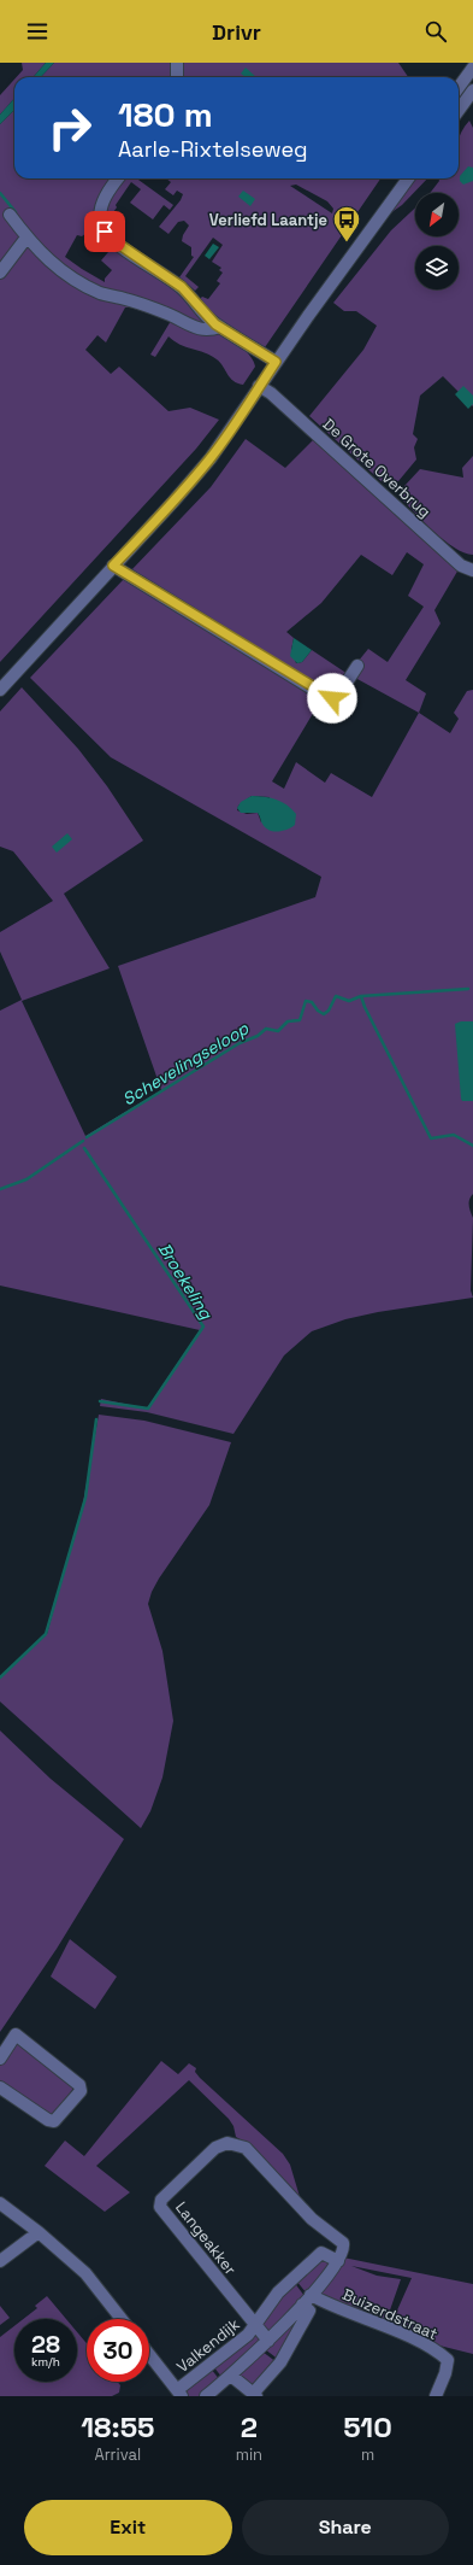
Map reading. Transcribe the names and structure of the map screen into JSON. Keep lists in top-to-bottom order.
{
  "streets": {
    "street": [
      "De Grote Overbrug",
      "Langeakker",
      "Buizerdstraat",
      "Valkendijk"
    ]
  },
  "crossings": [
    ["Langeakker", "Valkendijk"]
  ],
  "water": ["Schevelingseloop", "Broekeling"],
  "places": {
    "bus stop": ["Verliefd Laantje"]
  },
  "north": "bottom left",
  "page": {
    "header": "Drivr",
    "turn": ["180 m", "Aarle-Rixtelseweg"],
    "speed": "28 km/h",
    "limit": "30",
    "eta": [
      "18:55",
      "Arrival",
      "2",
      "min",
      "510",
      "m"
    ],
    "buttons": ["Exit", "Share"]
  }
}
